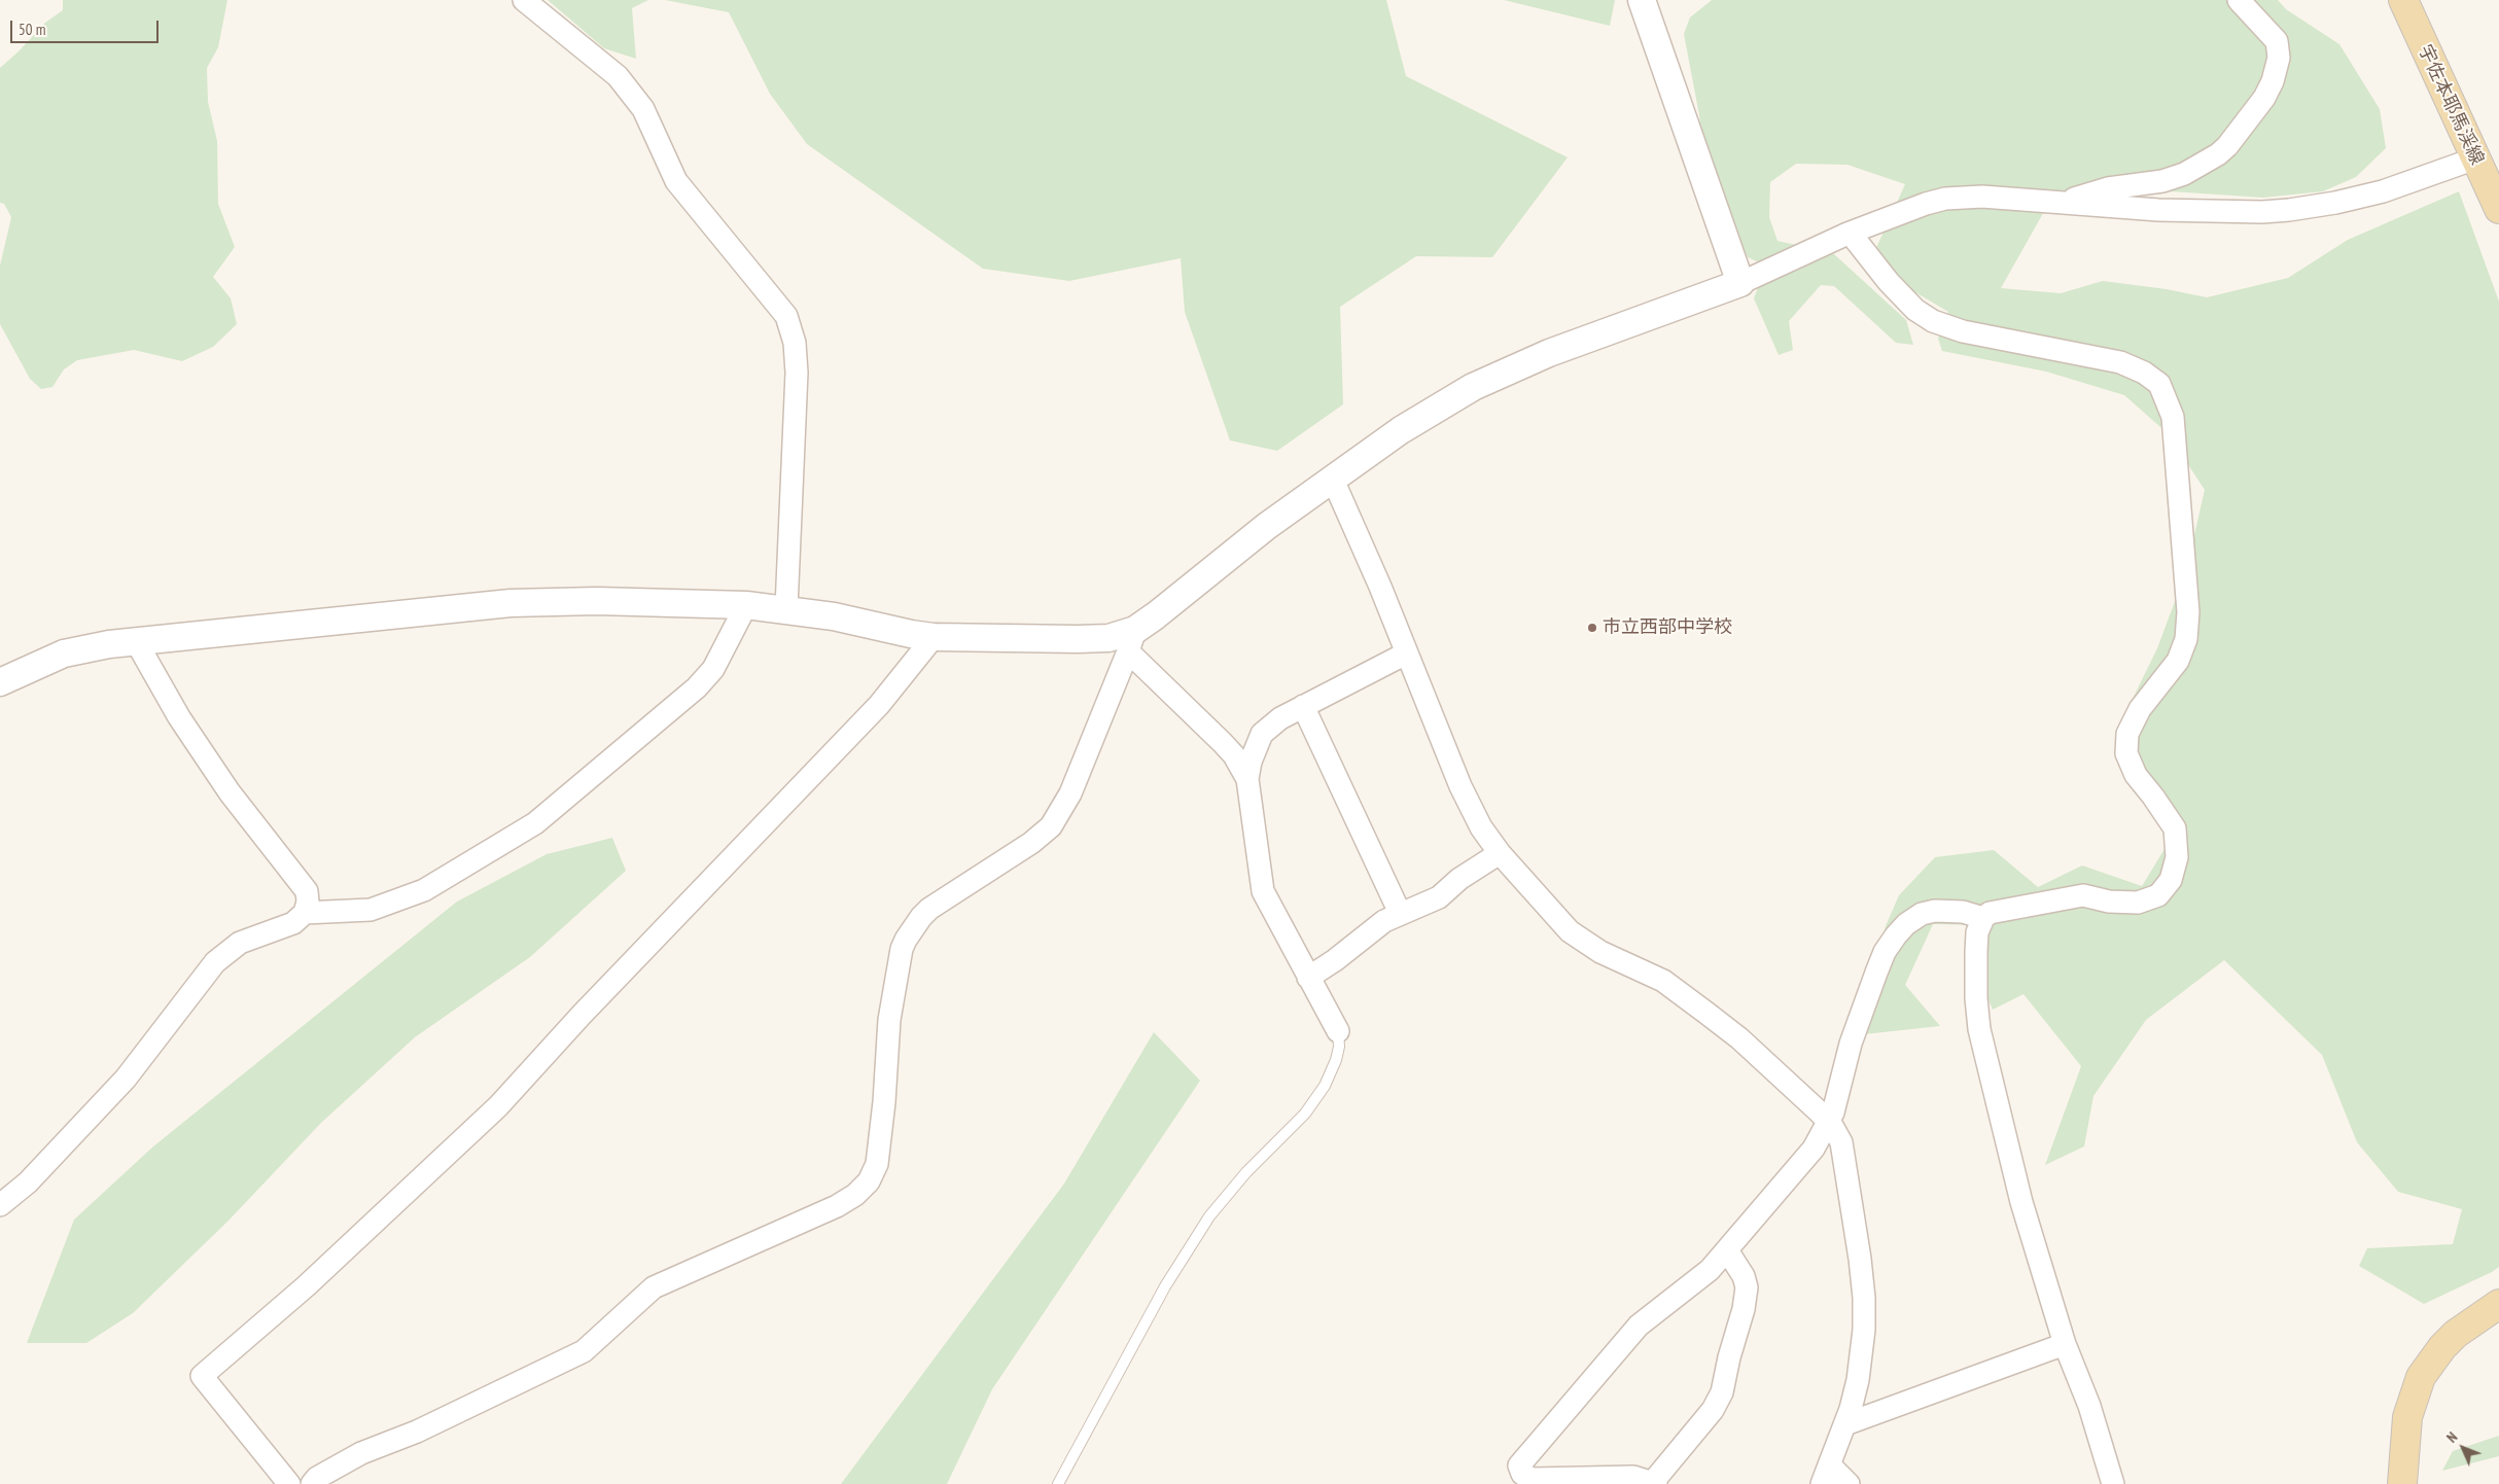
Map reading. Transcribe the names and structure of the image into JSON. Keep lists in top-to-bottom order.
{
  "streets": {
    "main road": ["宇佐本耶馬渓線"]
  },
  "places": ["市立西部中学校"],
  "scale_bar": "50 m",
  "north": "top left"
}
